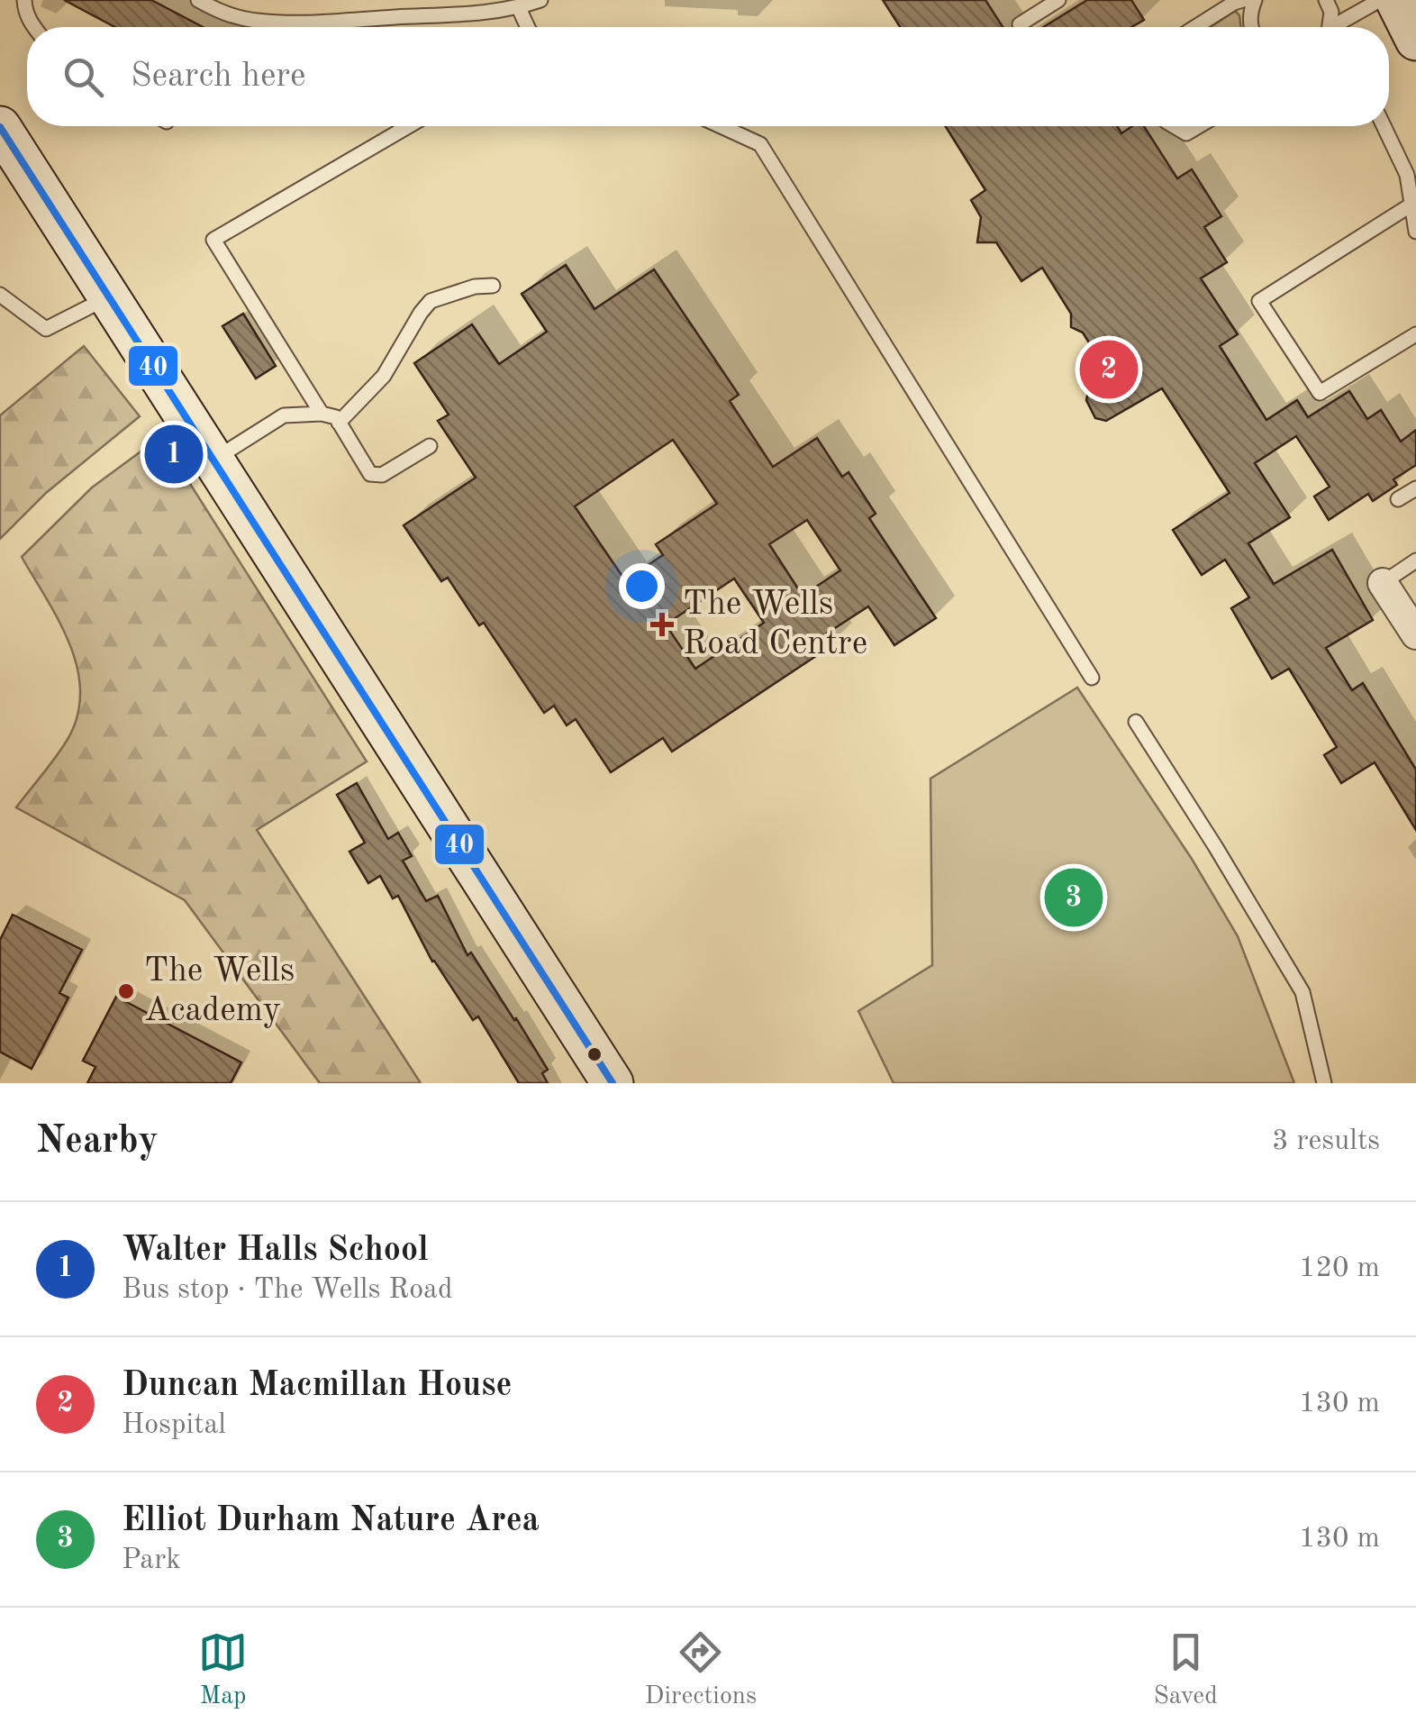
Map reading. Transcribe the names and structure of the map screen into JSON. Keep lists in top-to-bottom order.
{
  "places": {
    "health": ["The Wells Road Centre"],
    "other": ["The Wells Academy"]
  },
  "lines": ["transit line 40"],
  "page": {
    "search": "Search here",
    "pins": ["2", "1", "3"],
    "heading": ["Nearby", "3 results"],
    "list": [
      {
        "mark": "1",
        "name": "Walter Halls School",
        "note": "Bus stop · The Wells Road",
        "value": "120 m"
      },
      {
        "mark": "2",
        "name": "Duncan Macmillan House",
        "note": "Hospital",
        "value": "130 m"
      },
      {
        "mark": "3",
        "name": "Elliot Durham Nature Area",
        "note": "Park",
        "value": "130 m"
      }
    ],
    "nav": ["Map", "Directions", "Saved"]
  }
}
